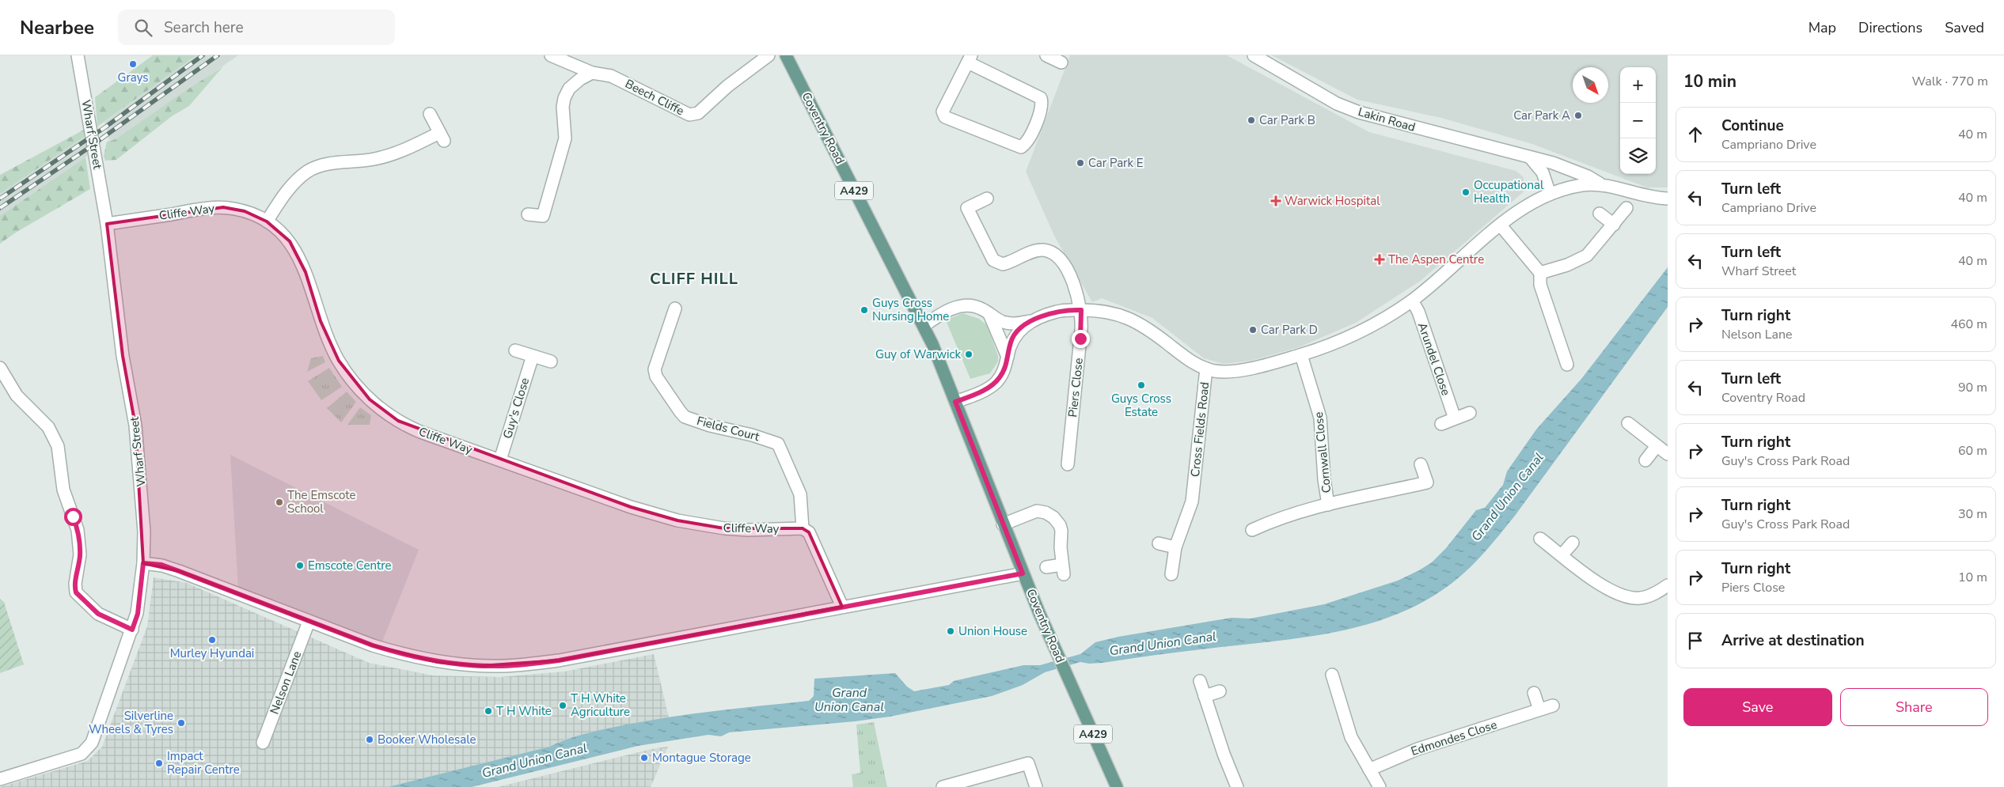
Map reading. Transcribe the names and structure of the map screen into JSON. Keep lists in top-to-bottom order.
{
  "streets": {
    "main road": ["Coventry Road", "A429"],
    "street": [
      "Beech Cliffe",
      "Lakin Road",
      "Wharf Street",
      "Cliffe Way",
      "Arundel Close",
      "Piers Close",
      "Guy's Close",
      "Fields Court",
      "Cross Fields Road",
      "Cornwall Close",
      "Nelson Lane",
      "Edmondes Close"
    ]
  },
  "crossings": [
    ["Wharf Street", "Cliffe Way"],
    ["Cliffe Way", "Guy's Close"],
    ["Cliffe Way", "Fields Court"]
  ],
  "districts": ["CLIFF HILL"],
  "water": ["Grand Union Canal"],
  "places": {
    "other": [
      "Grays",
      "Car Park A",
      "Car Park B",
      "Car Park E",
      "Occupational Health",
      "Guys Cross Nursing Home",
      "Car Park D",
      "Guy of Warwick",
      "Guys Cross Estate",
      "The Emscote School",
      "Emscote Centre",
      "Union House",
      "Murley Hyundai",
      "T H White Agriculture",
      "T H White",
      "Silverline Wheels & Tyres",
      "Booker Wholesale",
      "Montague Storage",
      "Impact Repair Centre"
    ],
    "health": ["Warwick Hospital", "The Aspen Centre"]
  },
  "north": "bottom right",
  "page": {
    "header": "Nearbee",
    "search": "Search here",
    "nav": ["Map", "Directions", "Saved"],
    "heading": ["10 min", "Walk · 770 m"],
    "map_buttons": ["+", "−"],
    "list": [
      ["Continue", "Campriano Drive", "40 m"],
      ["Turn left", "Campriano Drive", "40 m"],
      ["Turn left", "Wharf Street", "40 m"],
      ["Turn right", "Nelson Lane", "460 m"],
      ["Turn left", "Coventry Road", "90 m"],
      ["Turn right", "Guy's Cross Park Road", "60 m"],
      ["Turn right", "Guy's Cross Park Road", "30 m"],
      ["Turn right", "Piers Close", "10 m"],
      "Arrive at destination"
    ],
    "buttons": ["Save", "Share"]
  }
}
